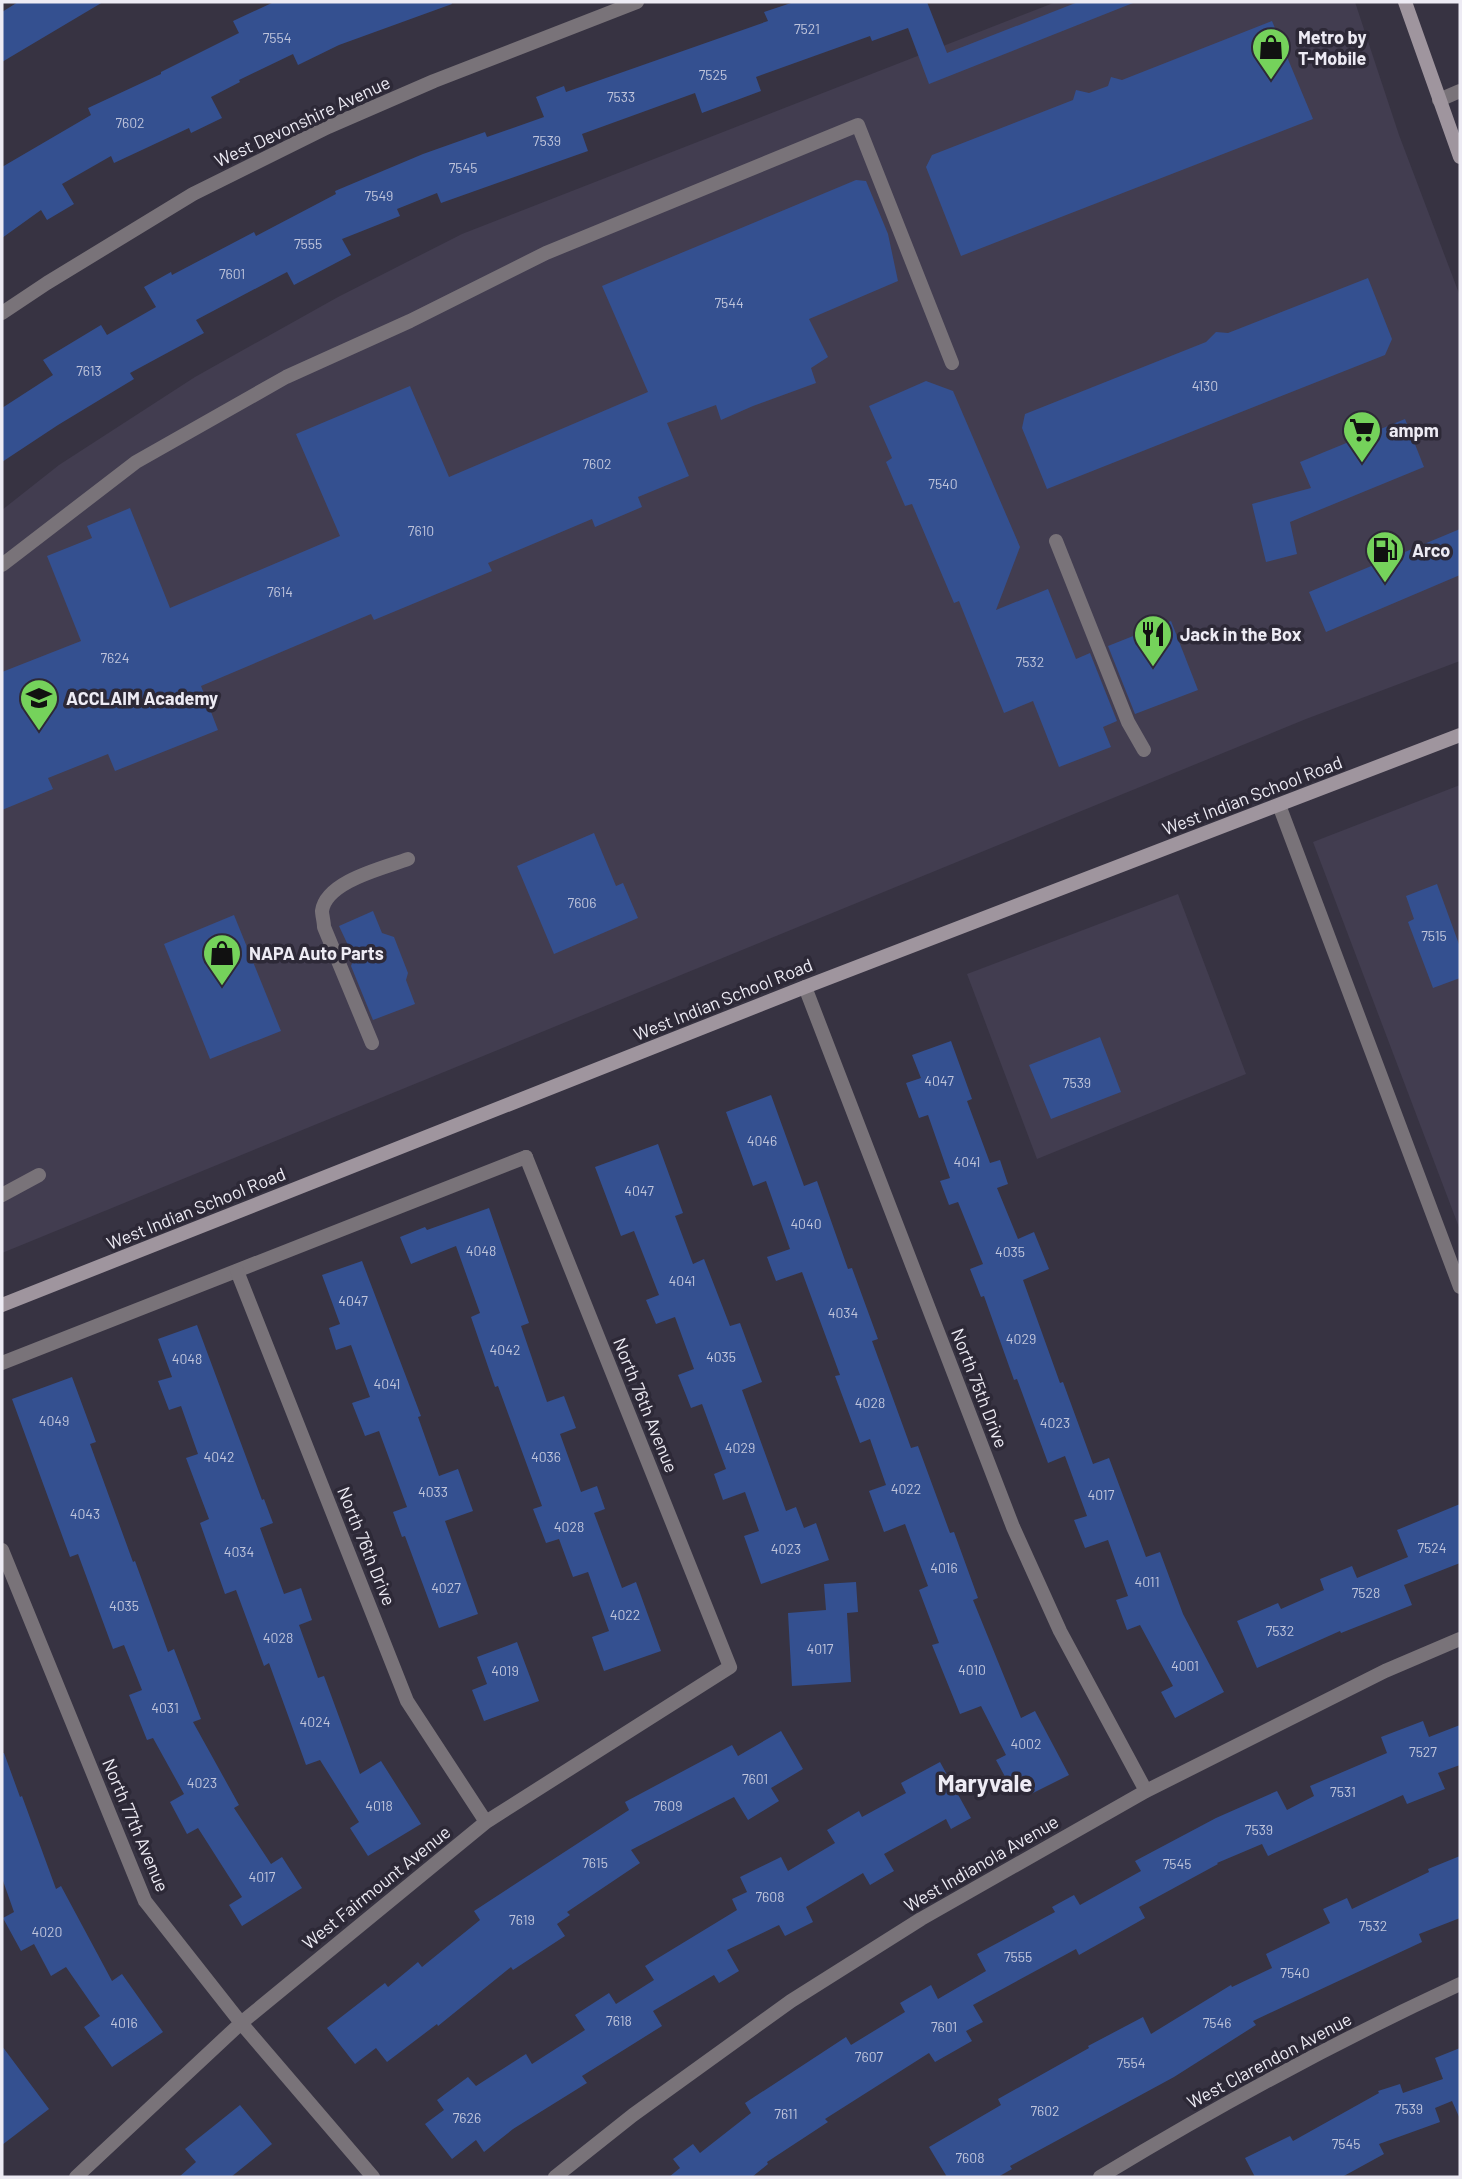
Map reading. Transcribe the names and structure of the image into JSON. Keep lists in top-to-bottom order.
{
  "streets": {
    "main road": ["West Indian School Road"],
    "street": [
      "West Devonshire Avenue",
      "North 75th Drive",
      "North 76th Avenue",
      "North 76th Drive",
      "North 77th Avenue",
      "West Indianola Avenue",
      "West Fairmount Avenue",
      "West Clarendon Avenue"
    ]
  },
  "crossings": [
    ["West Indian School Road", "North 75th Drive"],
    ["North 75th Drive", "West Indianola Avenue"],
    ["North 76th Avenue", "North 76th Drive"],
    ["North 76th Avenue", "West Fairmount Avenue"],
    ["North 76th Drive", "West Fairmount Avenue"],
    ["North 77th Avenue", "West Fairmount Avenue"]
  ],
  "districts": ["Maryvale"],
  "places": {
    "shop": ["Metro by T-Mobile", "NAPA Auto Parts"],
    "supermarket": ["ampm"],
    "fuel station": ["Arco"],
    "restaurant": ["Jack in the Box"],
    "school or university": ["ACCLAIM Academy"]
  },
  "house_numbers": [
    "7521",
    "7554",
    "7525",
    "7533",
    "7602",
    "7539",
    "7545",
    "7549",
    "7555",
    "7601",
    "7544",
    "7613",
    "4130",
    "7602",
    "7540",
    "7610",
    "7614",
    "7624",
    "7532",
    "7606",
    "7515",
    "4047",
    "7539",
    "4046",
    "4041",
    "4047",
    "4040",
    "4048",
    "4035",
    "4041",
    "4047",
    "4034",
    "4029",
    "4042",
    "4035",
    "4048",
    "4041",
    "4028",
    "4049",
    "4023",
    "4029",
    "4042",
    "4036",
    "4022",
    "4033",
    "4017",
    "4043",
    "4028",
    "7524",
    "4023",
    "4034",
    "4016",
    "4011",
    "4027",
    "7528",
    "4035",
    "4022",
    "7532",
    "4028",
    "4017",
    "4001",
    "4010",
    "4019",
    "4031",
    "4024",
    "4002",
    "7527",
    "7601",
    "4023",
    "7531",
    "4018",
    "7609",
    "7539",
    "7615",
    "7545",
    "4017",
    "7608",
    "7619",
    "7532",
    "4020",
    "7555",
    "7540",
    "7618",
    "4016",
    "7546",
    "7601",
    "7607",
    "7554",
    "7539",
    "7602",
    "7611",
    "7626",
    "7545",
    "7608"
  ]
}
